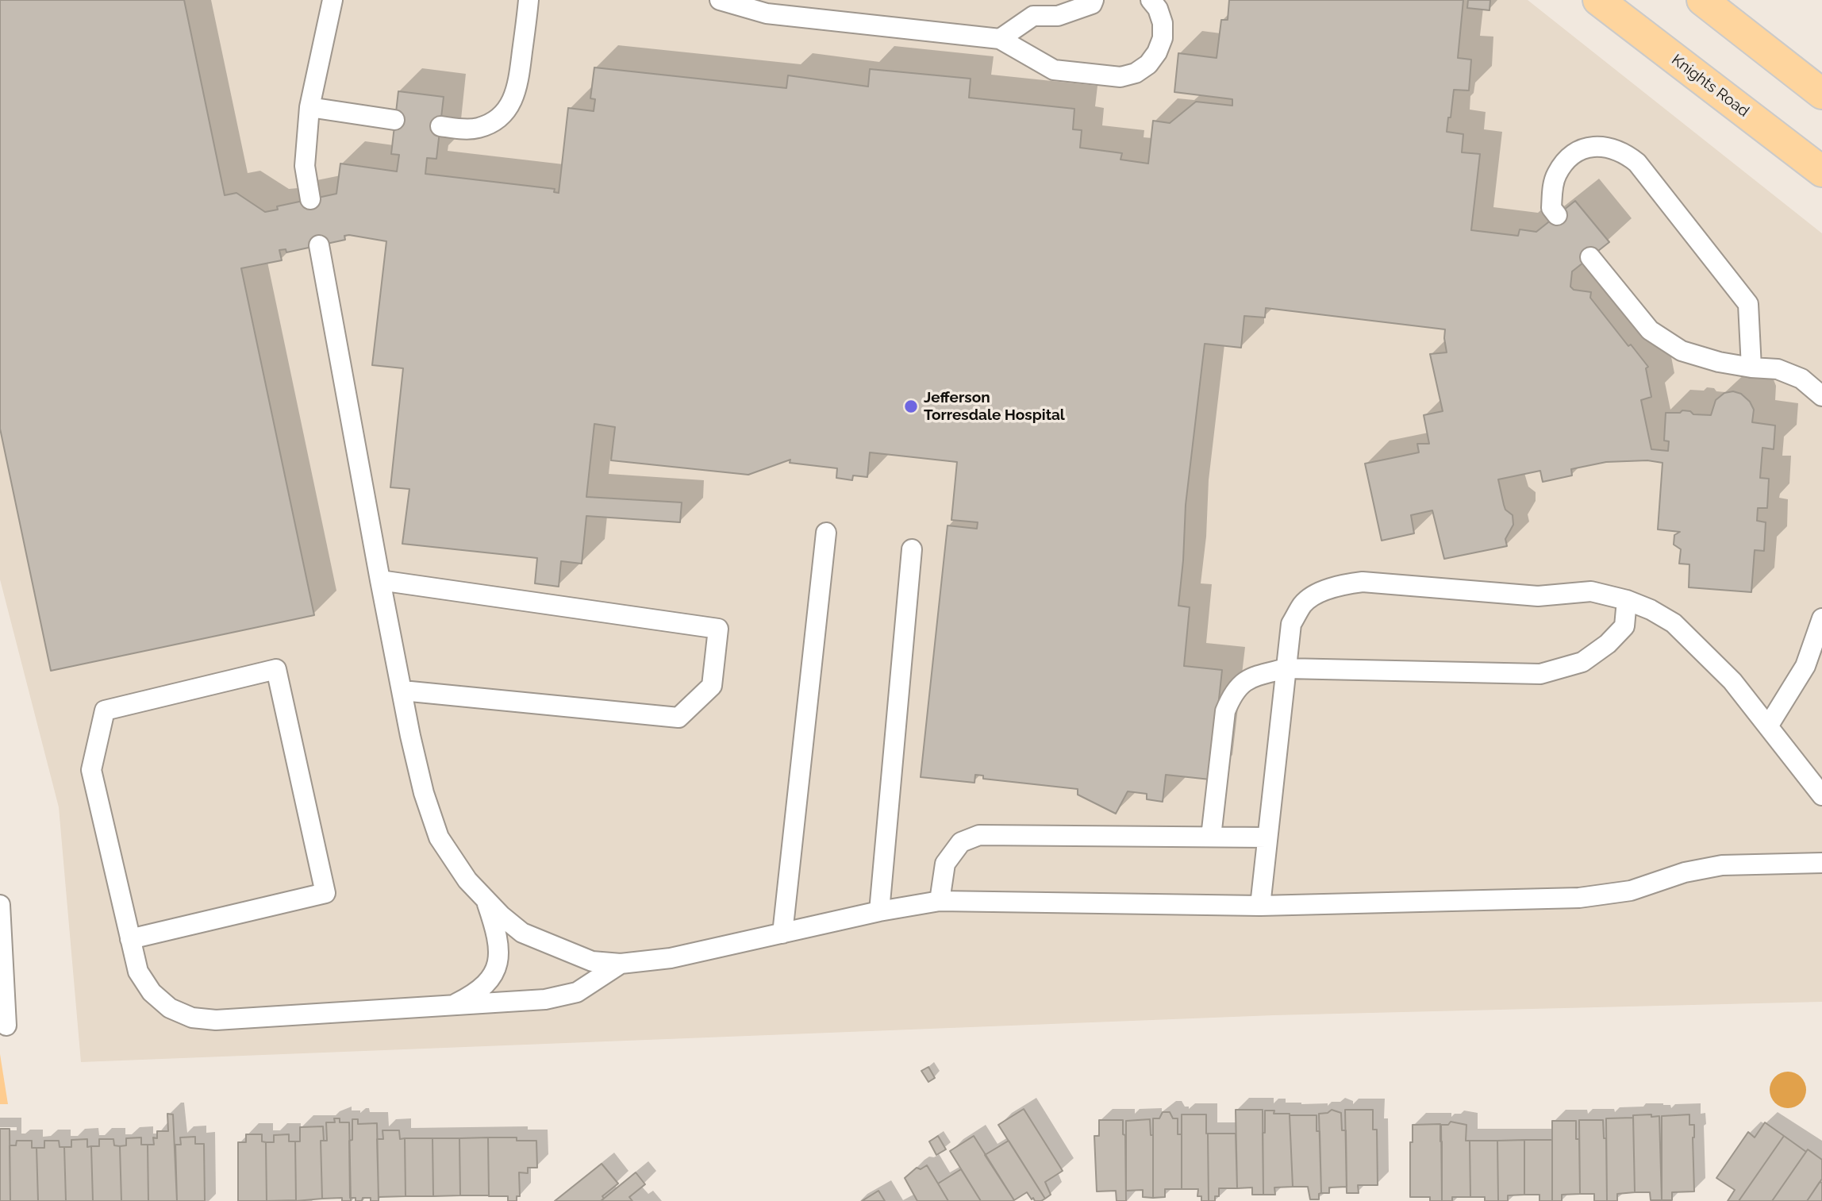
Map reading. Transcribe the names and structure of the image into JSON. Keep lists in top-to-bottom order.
{
  "streets": {
    "main road": ["Knights Road"]
  },
  "places": ["Jefferson Torresdale Hospital"]
}
